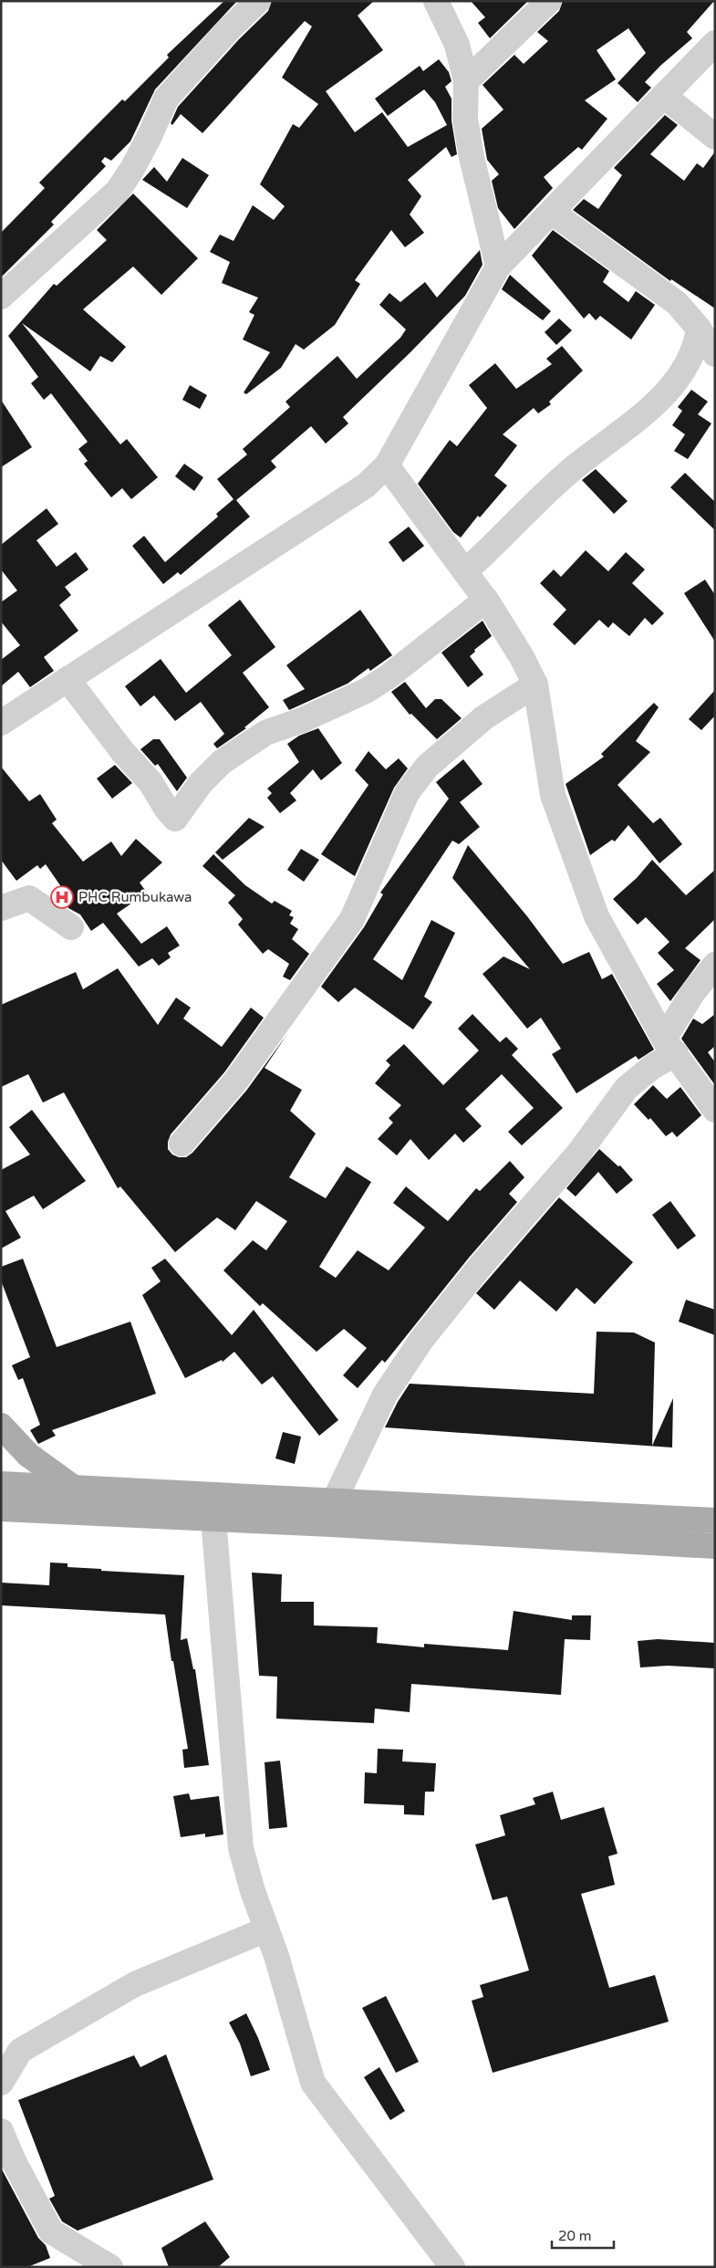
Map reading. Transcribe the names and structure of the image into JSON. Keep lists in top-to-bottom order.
{
  "places": {
    "hospital": ["PHC Rumbukawa"]
  },
  "scale_bar": "20 m"
}
